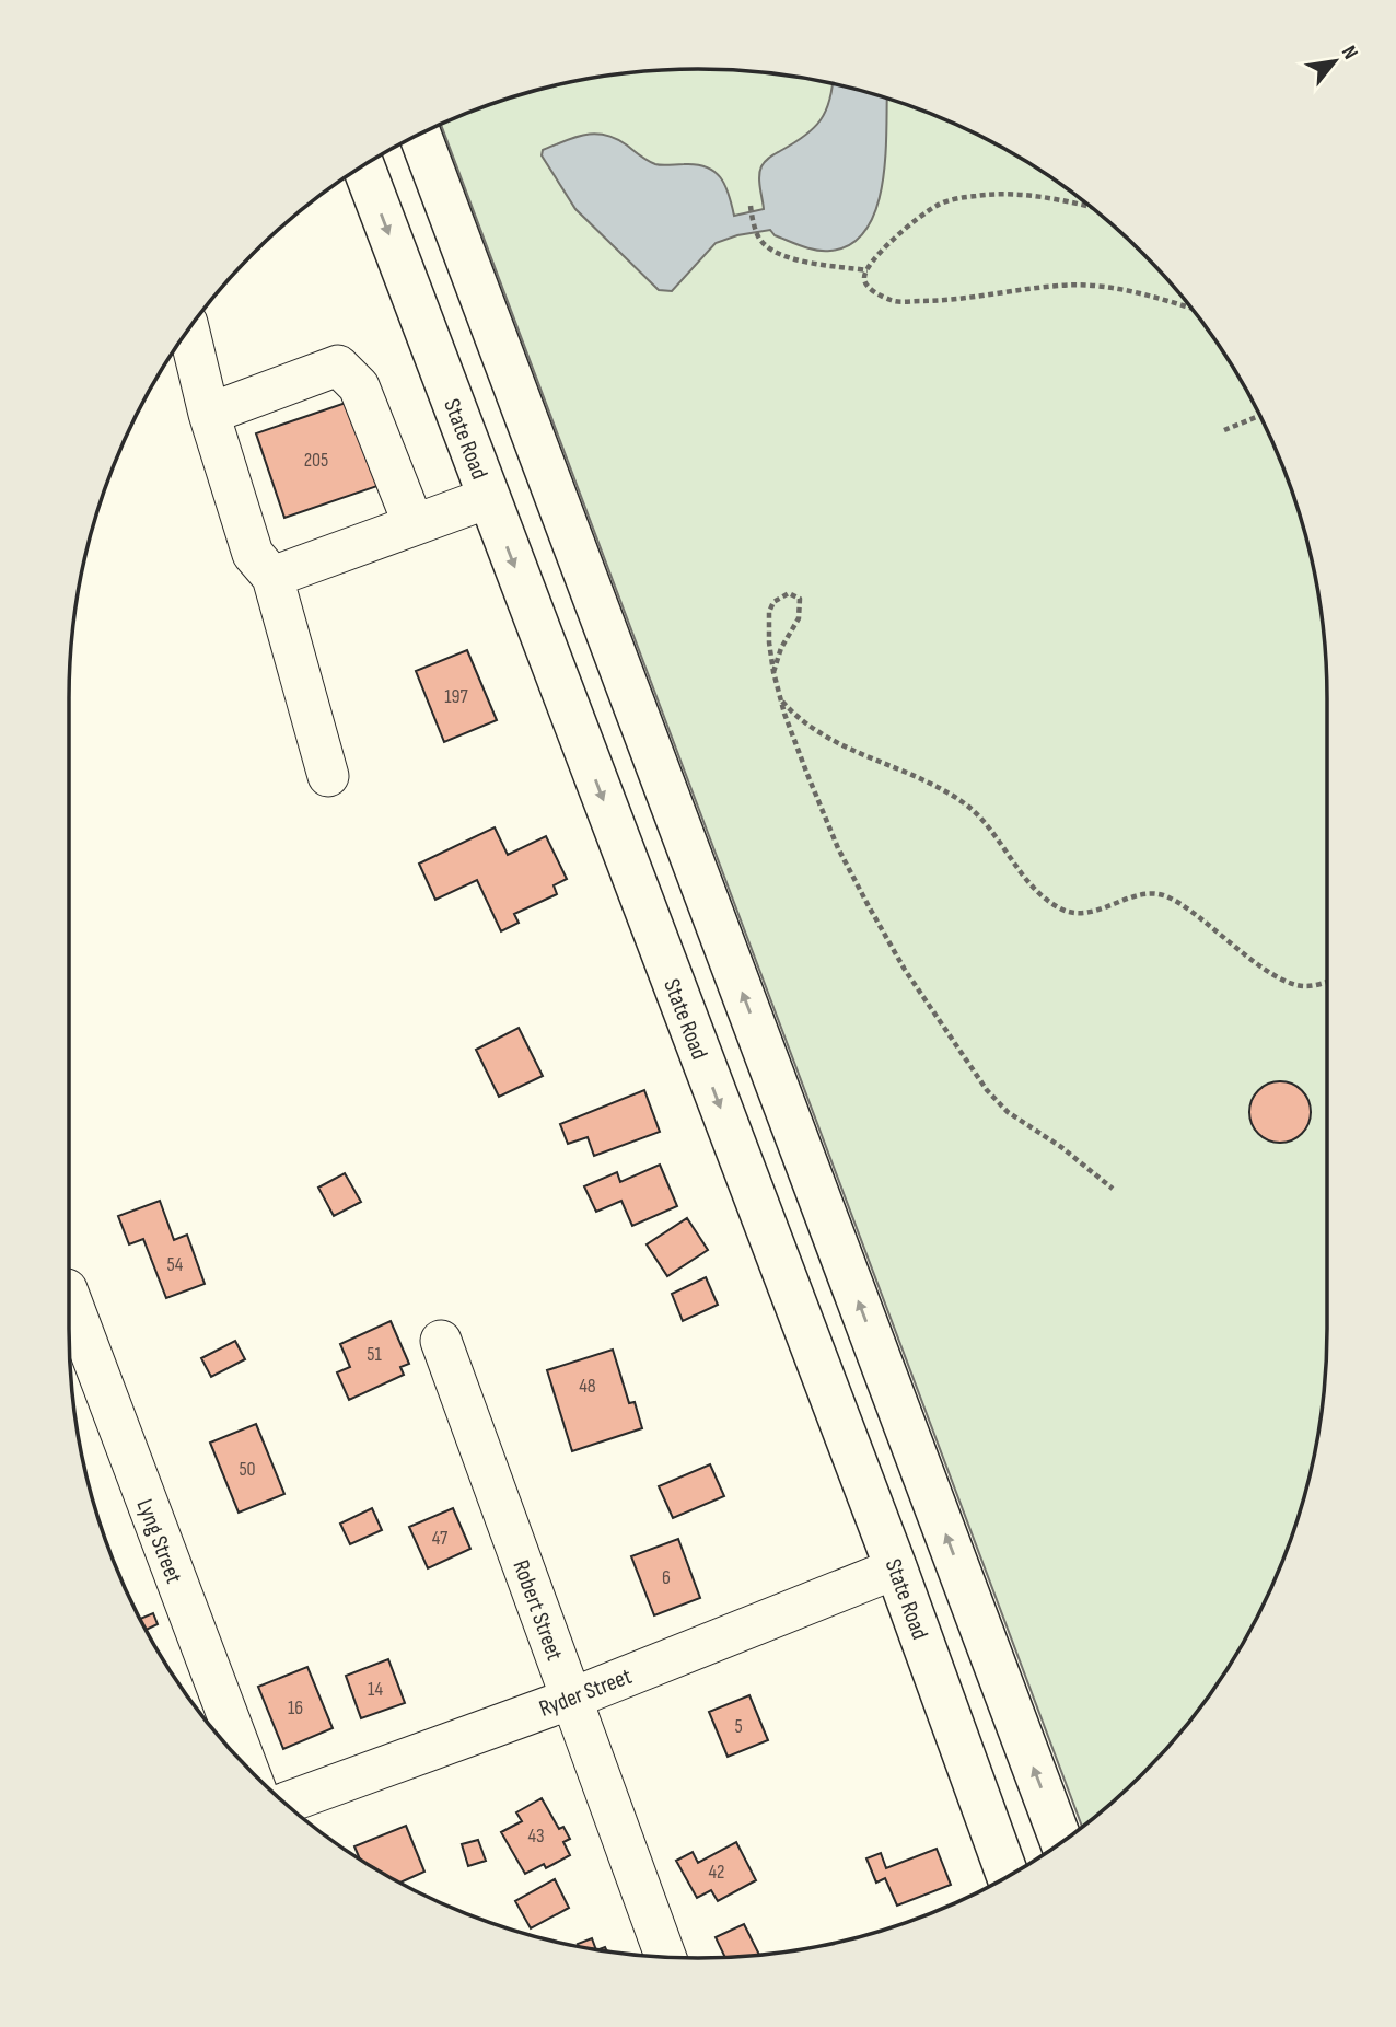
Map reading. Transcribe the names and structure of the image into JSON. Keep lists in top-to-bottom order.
{
  "streets": {
    "main road": ["State Road"],
    "street": ["Lyng Street", "Robert Street", "Ryder Street"]
  },
  "crossings": [
    ["State Road", "Ryder Street"],
    ["Robert Street", "Ryder Street"]
  ],
  "house_numbers": [
    "205",
    "197",
    "54",
    "51",
    "48",
    "50",
    "47",
    "6",
    "14",
    "16",
    "5",
    "43",
    "42"
  ],
  "north": "top right"
}
